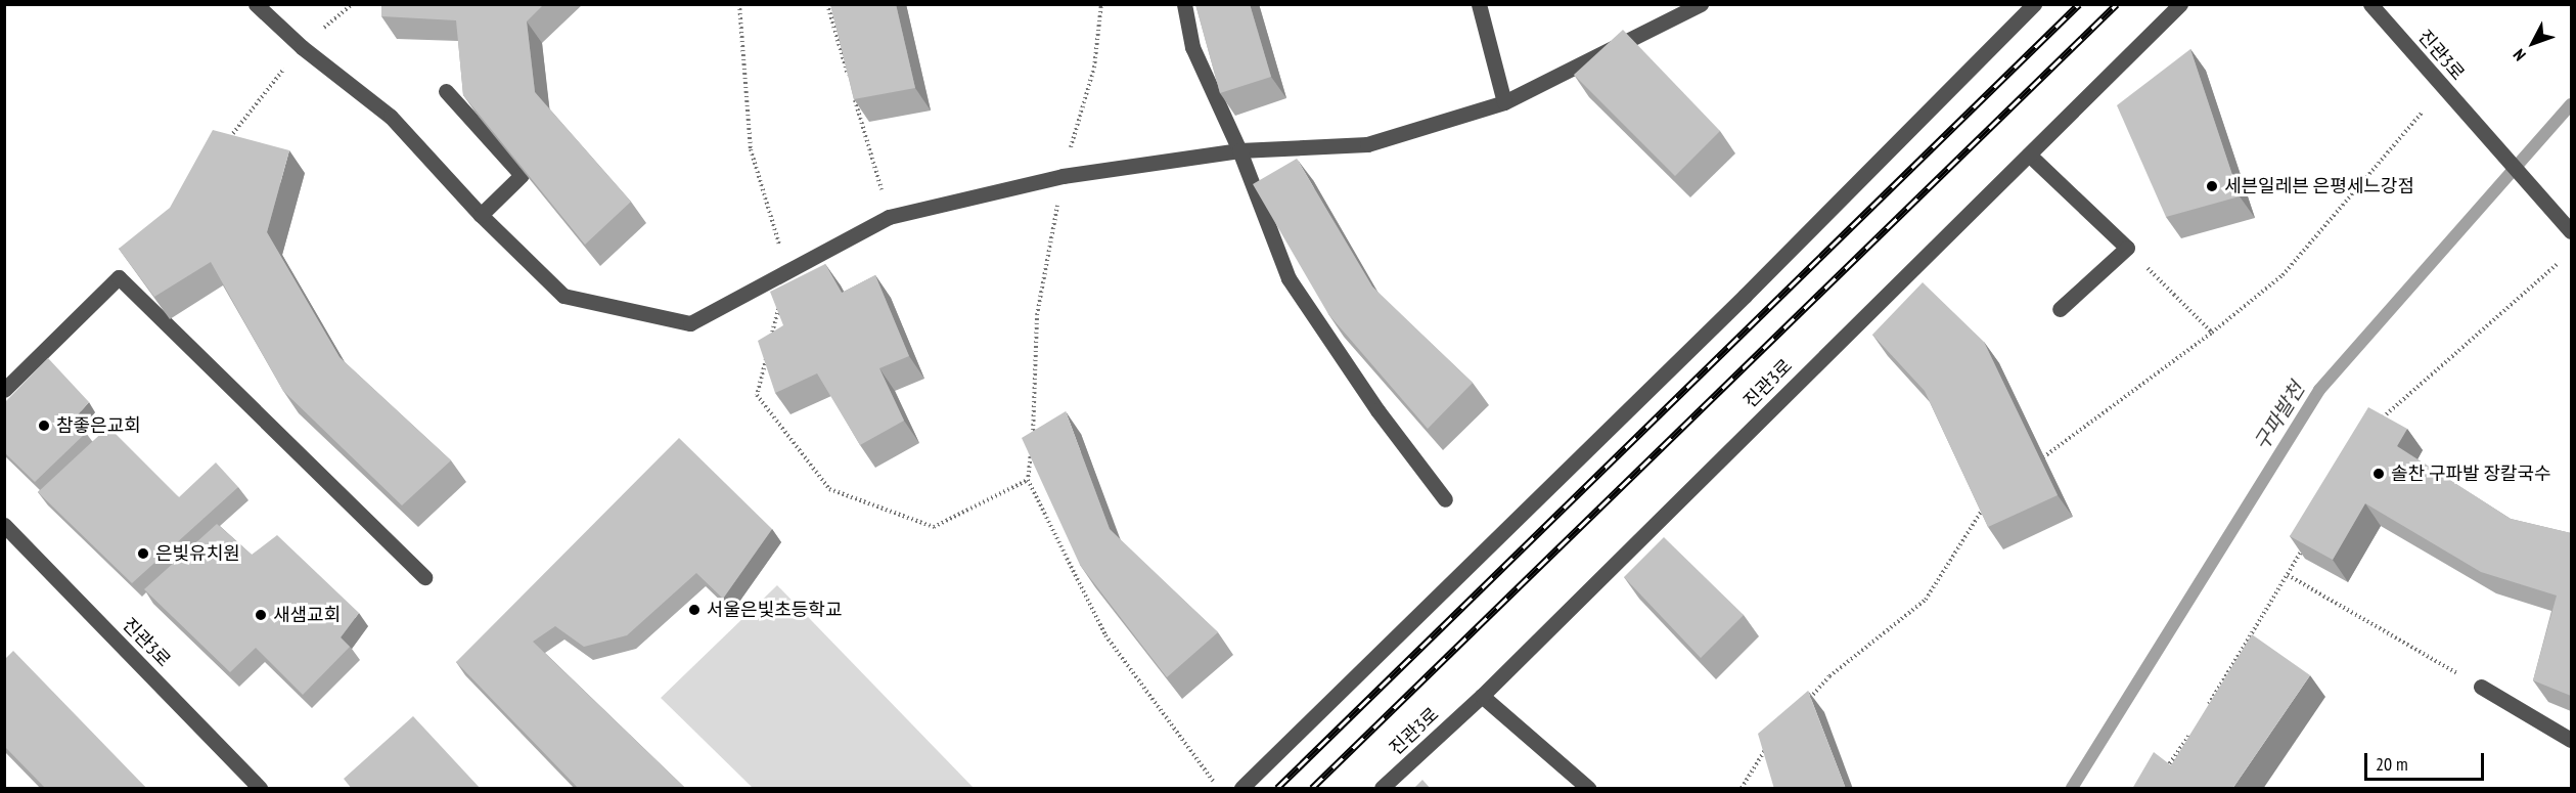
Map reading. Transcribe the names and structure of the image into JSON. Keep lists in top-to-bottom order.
{
  "streets": {
    "street": ["진관3로"]
  },
  "water": ["구파발천"],
  "places": [
    "세븐일레븐 은평세느강점",
    "참좋은교회",
    "솔찬 구파발 장칼국수",
    "은빛유치원",
    "서울은빛초등학교",
    "새샘교회"
  ],
  "scale_bar": "20 m",
  "north": "bottom left"
}
